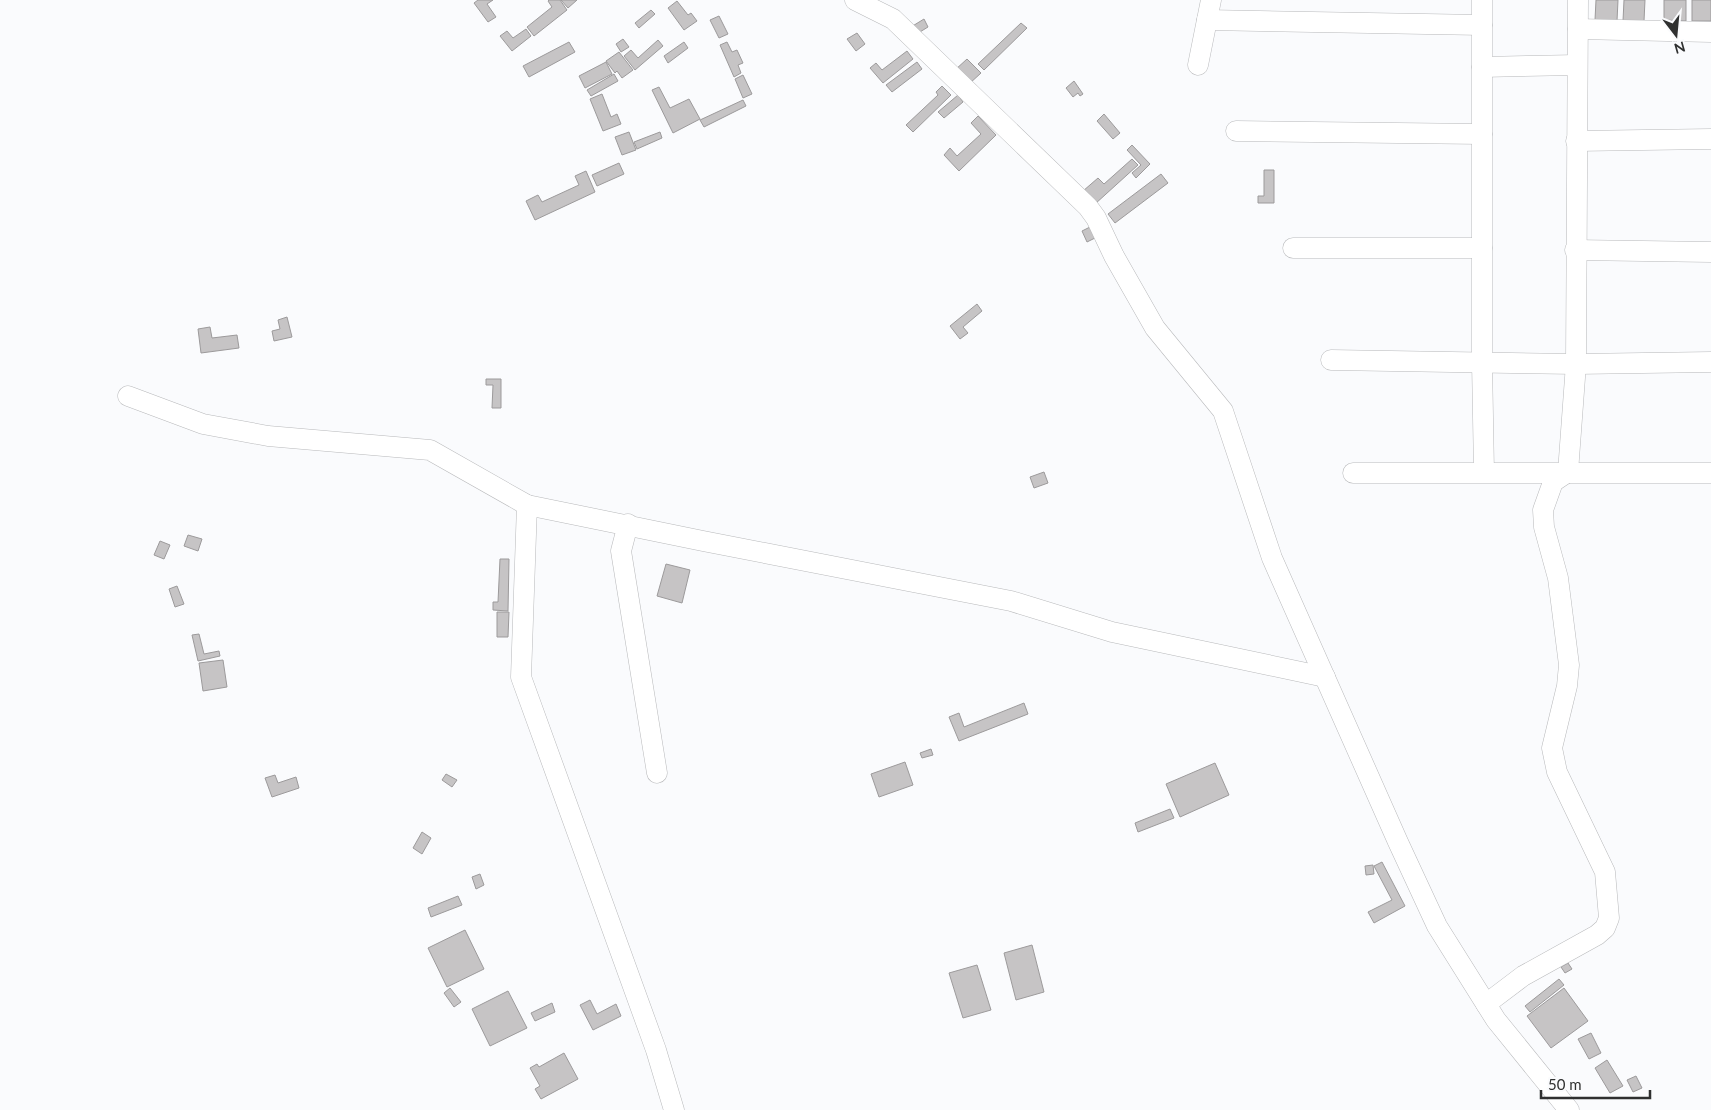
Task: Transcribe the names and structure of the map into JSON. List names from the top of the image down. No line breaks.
{"scale_bar":"50 m","north":"bottom"}
